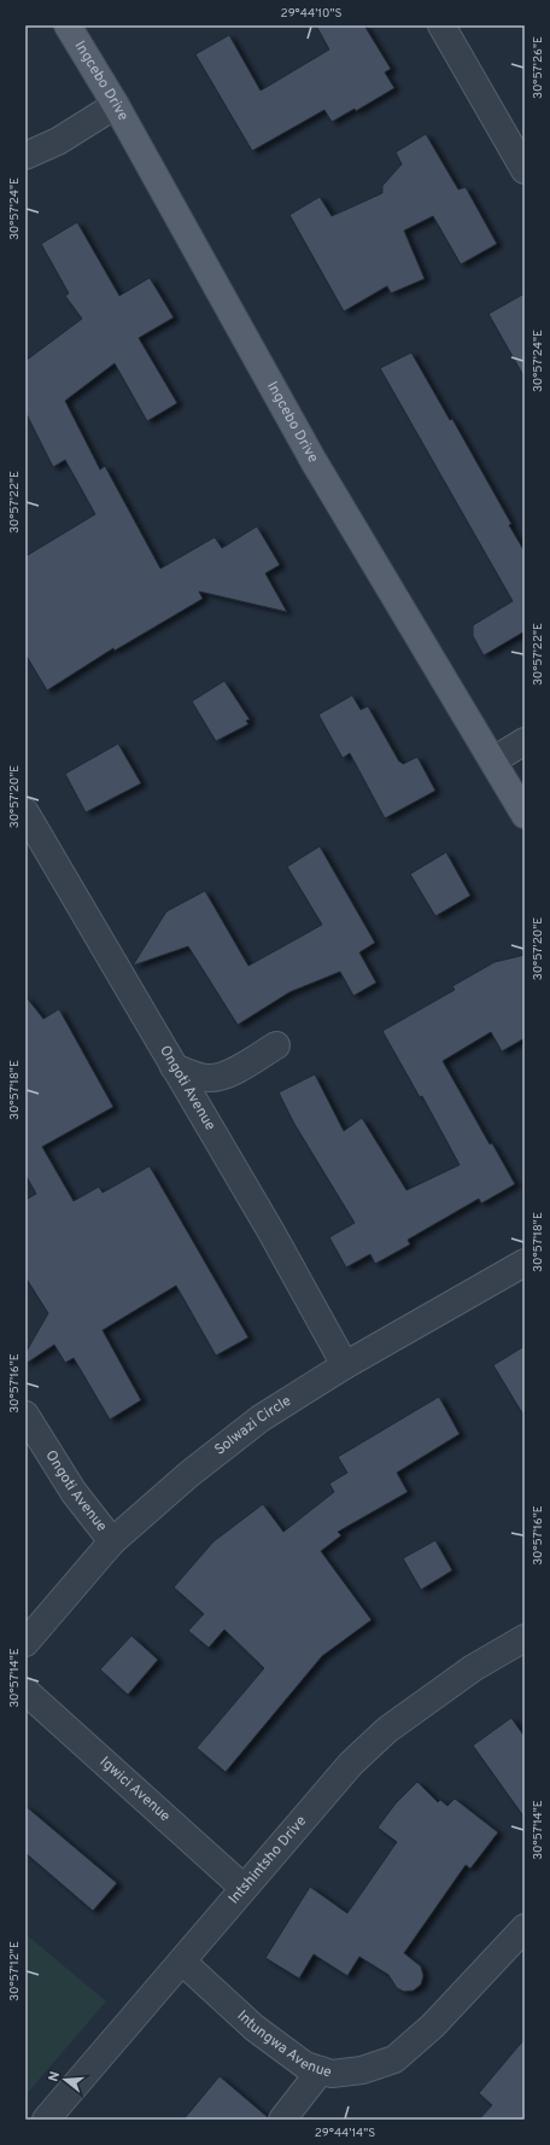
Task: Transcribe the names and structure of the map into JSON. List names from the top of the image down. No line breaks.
{"streets":{"main road":["Ingcebo Drive"],"street":["Ongoti Avenue","Solwazi Circle","Igwici Avenue","Intshintsho Drive","Intungwa Avenue"]},"crossings":[["Ongoti Avenue","Solwazi Circle"],["Igwici Avenue","Intshintsho Drive"],["Intshintsho Drive","Intungwa Avenue"]],"north":"left","coordinates":["29°44'10\"S","30°57'26\"E","30°57'24\"E","30°57'22\"E","30°57'20\"E","30°57'18\"E","30°57'16\"E","30°57'14\"E","30°57'12\"E","29°44'14\"S"]}
